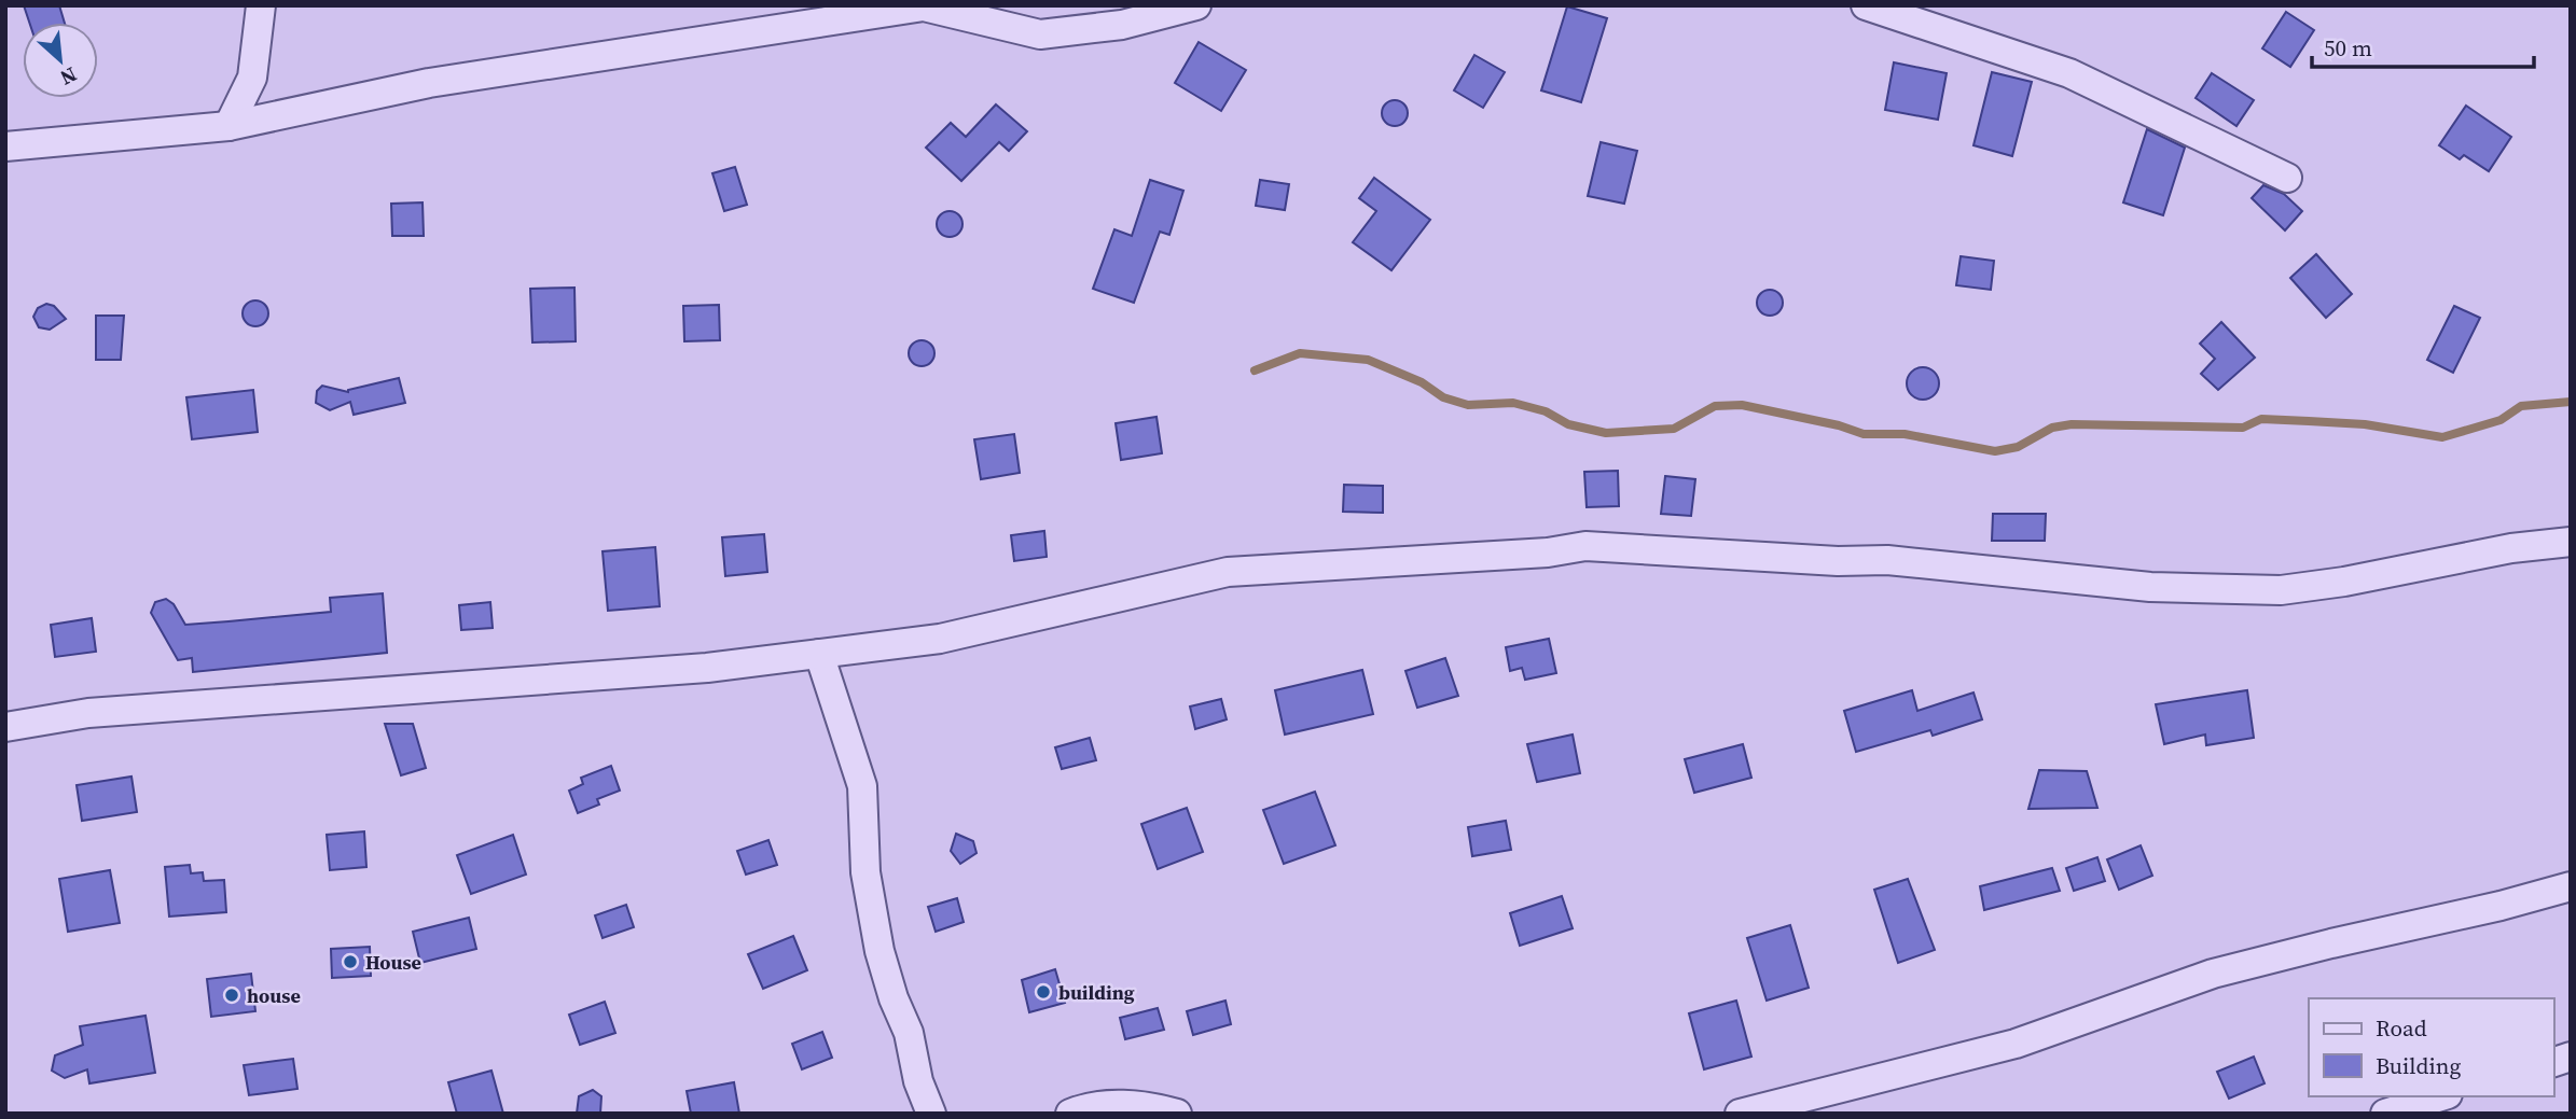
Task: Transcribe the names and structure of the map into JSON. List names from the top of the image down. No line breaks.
{"places":["House","building","house"],"legend":["Road","Building"],"scale_bar":"50 m","north":"bottom right"}
